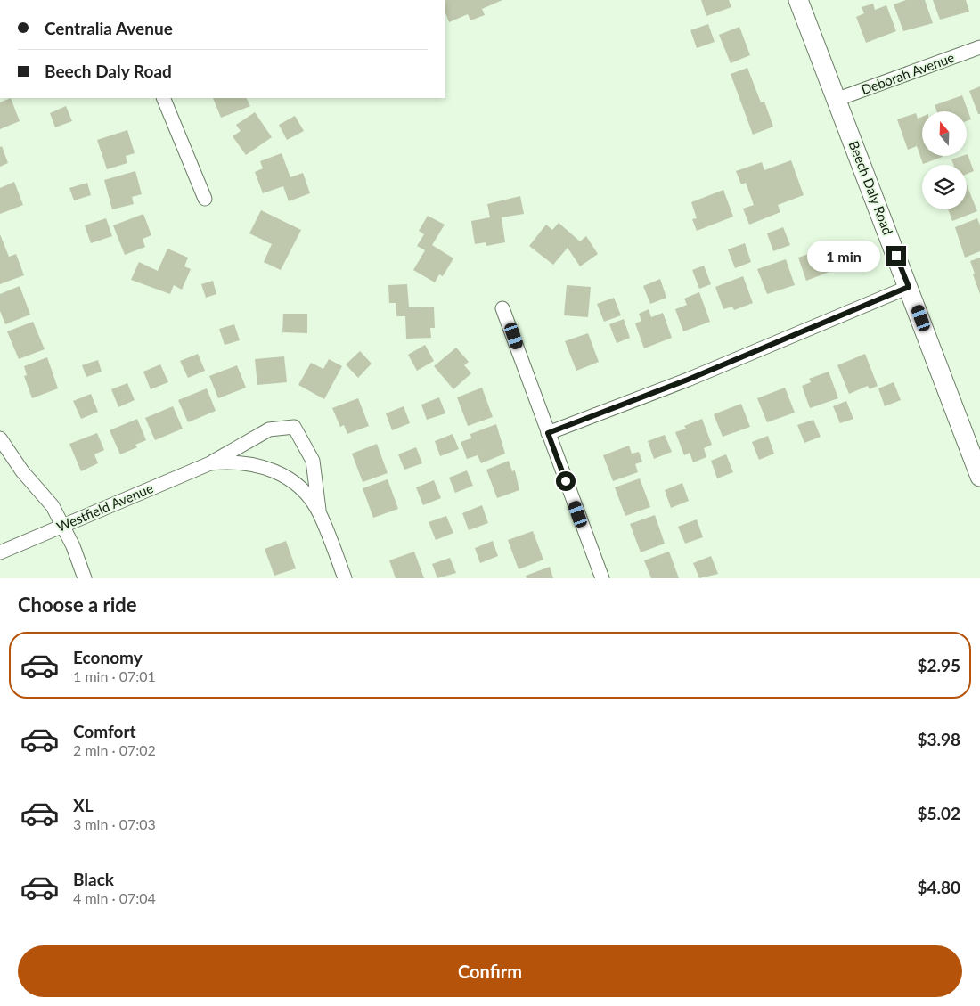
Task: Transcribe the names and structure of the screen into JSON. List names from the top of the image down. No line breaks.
{"streets":{"main road":["Beech Daly Road"],"street":["Deborah Avenue","Westfield Avenue"]},"crossings":[["Deborah Avenue","Beech Daly Road"]],"north":"top","page":{"banner":["Centralia Avenue","Beech Daly Road"],"bubble":"1 min","heading":"Choose a ride","list":[{"name":"Economy","note":"1 min · 07:01","value":"$2.95"},{"name":"Comfort","note":"2 min · 07:02","value":"$3.98"},{"name":"XL","note":"3 min · 07:03","value":"$5.02"},{"name":"Black","note":"4 min · 07:04","value":"$4.80"}],"buttons":"Confirm"}}
